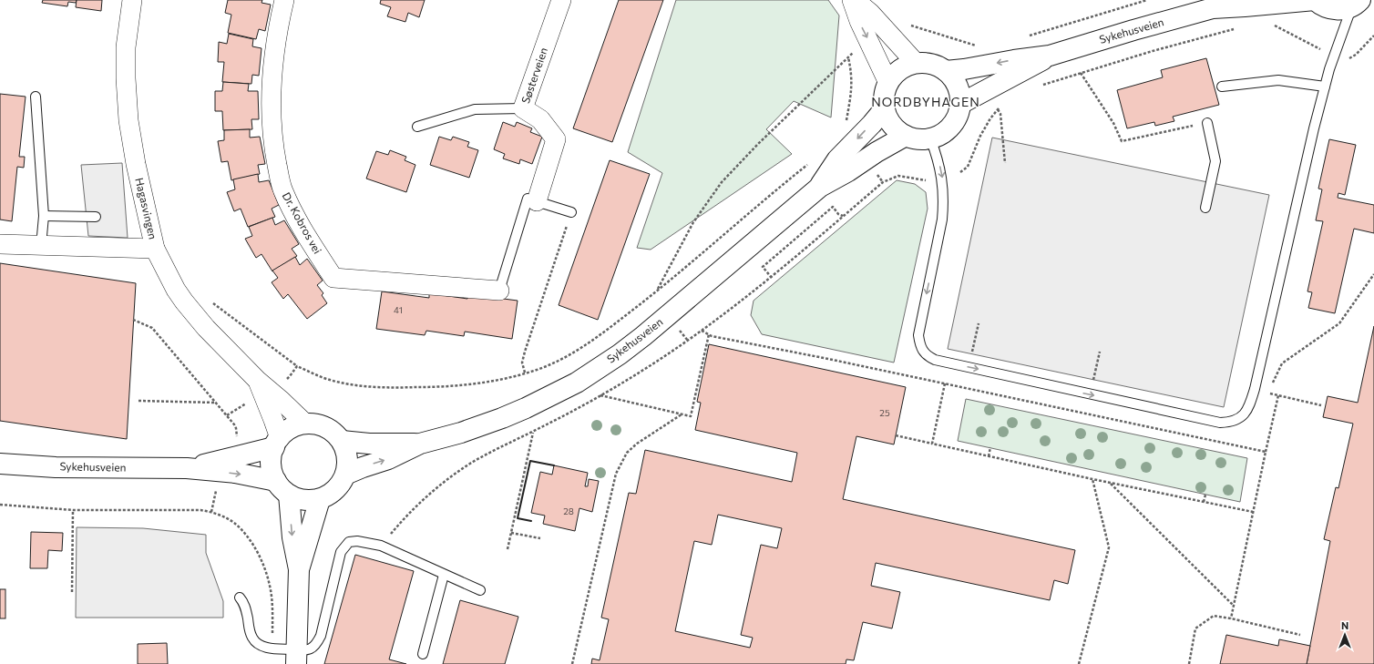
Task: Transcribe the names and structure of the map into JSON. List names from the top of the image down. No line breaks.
{"streets":{"main road":["Sykehusveien"],"street":["Søsterveien","Hagasvingen","Dr. Kobros vei"]},"crossings":[["Sykehusveien","Hagasvingen"]],"districts":["NORDBYHAGEN"],"house_numbers":["41","25","28"],"north":"top"}
